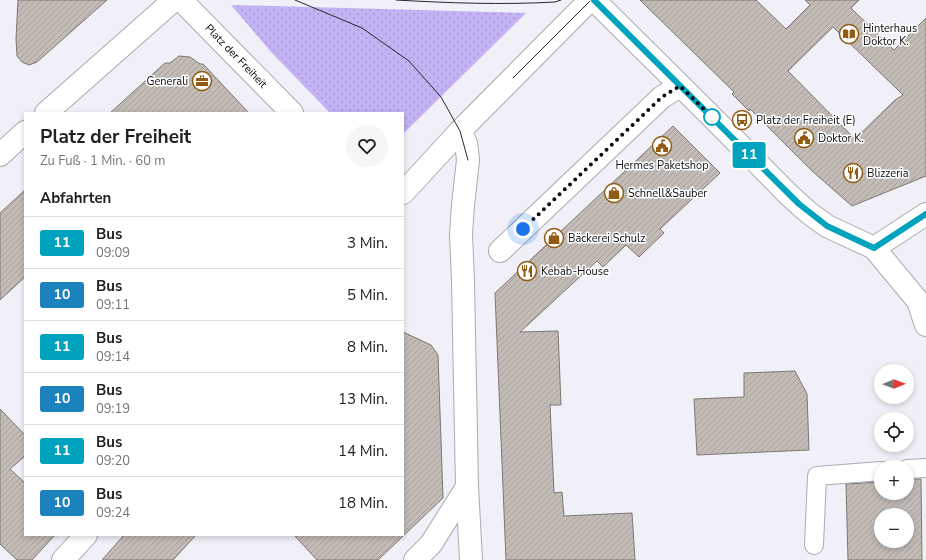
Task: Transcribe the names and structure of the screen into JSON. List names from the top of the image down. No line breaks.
{"streets":{"street":["Platz der Freiheit"]},"places":{"library":["Hinterhaus Doktor K."],"office":["Generali"],"bus stop":["Platz der Freiheit (E)"],"public building":["Doktor K.","Hermes Paketshop"],"restaurant":["Blizzeria","Kebab-House"],"shop":["Schnell&Sauber","Bäckerei Schulz"]},"lines":["bus line 11"],"north":"right","page":{"on_map":"11","heading":[["Platz der Freiheit","Zu Fuß · 1 Min. · 60 m"],"Abfahrten"],"list":[{"mark":"11","name":"Bus","note":"09:09","value":"3 Min."},{"mark":"10","name":"Bus","note":"09:11","value":"5 Min."},{"mark":"11","name":"Bus","note":"09:14","value":"8 Min."},{"mark":"10","name":"Bus","note":"09:19","value":"13 Min."},{"mark":"11","name":"Bus","note":"09:20","value":"14 Min."},{"mark":"10","name":"Bus","note":"09:24","value":"18 Min."}],"map_buttons":["+","−"]}}
